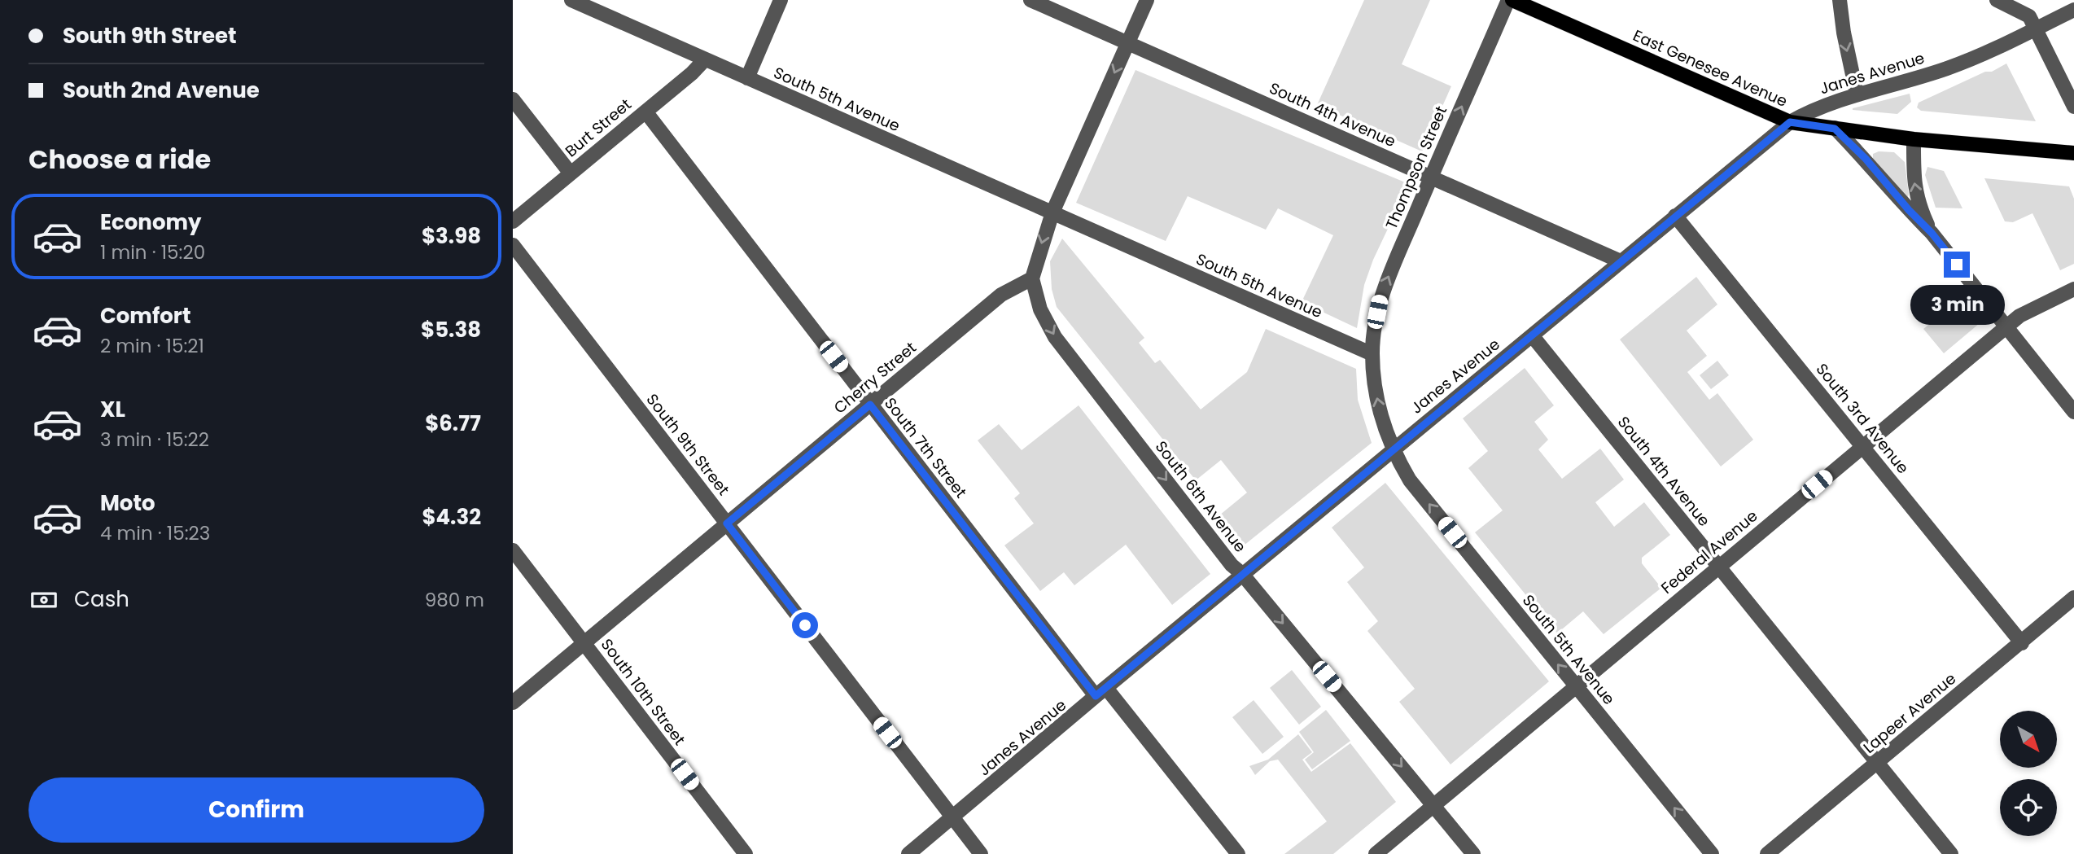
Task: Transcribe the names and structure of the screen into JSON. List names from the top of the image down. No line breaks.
{"streets":{"main road":["East Genesee Avenue"],"street":["Janes Avenue","South 5th Avenue","South 4th Avenue","Burt Street","Thompson Street","Cherry Street","South 3rd Avenue","South 9th Street","South 7th Street","South 6th Avenue","Federal Avenue","South 10th Street","Lapeer Avenue"]},"crossings":[["East Genesee Avenue","Janes Avenue"],["East Genesee Avenue","Thompson Street"],["Janes Avenue","South 5th Avenue"],["Janes Avenue","South 4th Avenue"],["Janes Avenue","South 3rd Avenue"],["Janes Avenue","South 9th Street"],["Janes Avenue","South 7th Street"],["Janes Avenue","South 6th Avenue"],["South 5th Avenue","Burt Street"],["South 5th Avenue","Thompson Street"],["South 5th Avenue","Federal Avenue"],["South 4th Avenue","Thompson Street"],["South 4th Avenue","Federal Avenue"],["South 4th Avenue","Lapeer Avenue"],["Burt Street","South 7th Street"],["Cherry Street","South 9th Street"],["Cherry Street","South 7th Street"],["Cherry Street","South 6th Avenue"],["Cherry Street","South 10th Street"],["South 3rd Avenue","Federal Avenue"],["South 3rd Avenue","Lapeer Avenue"],["South 6th Avenue","Federal Avenue"]],"one_way":["South 5th Avenue","Thompson Street","South 6th Avenue"],"north":"bottom right","page":{"banner":["South 9th Street","South 2nd Avenue"],"heading":"Choose a ride","list":[{"name":"Economy","note":"1 min · 15:20","value":"$3.98"},{"name":"Comfort","note":"2 min · 15:21","value":"$5.38"},{"name":"XL","note":"3 min · 15:22","value":"$6.77"},{"name":"Moto","note":"4 min · 15:23","value":"$4.32"}],"bubble":"3 min","pay":["Cash","980 m"],"buttons":"Confirm"}}
